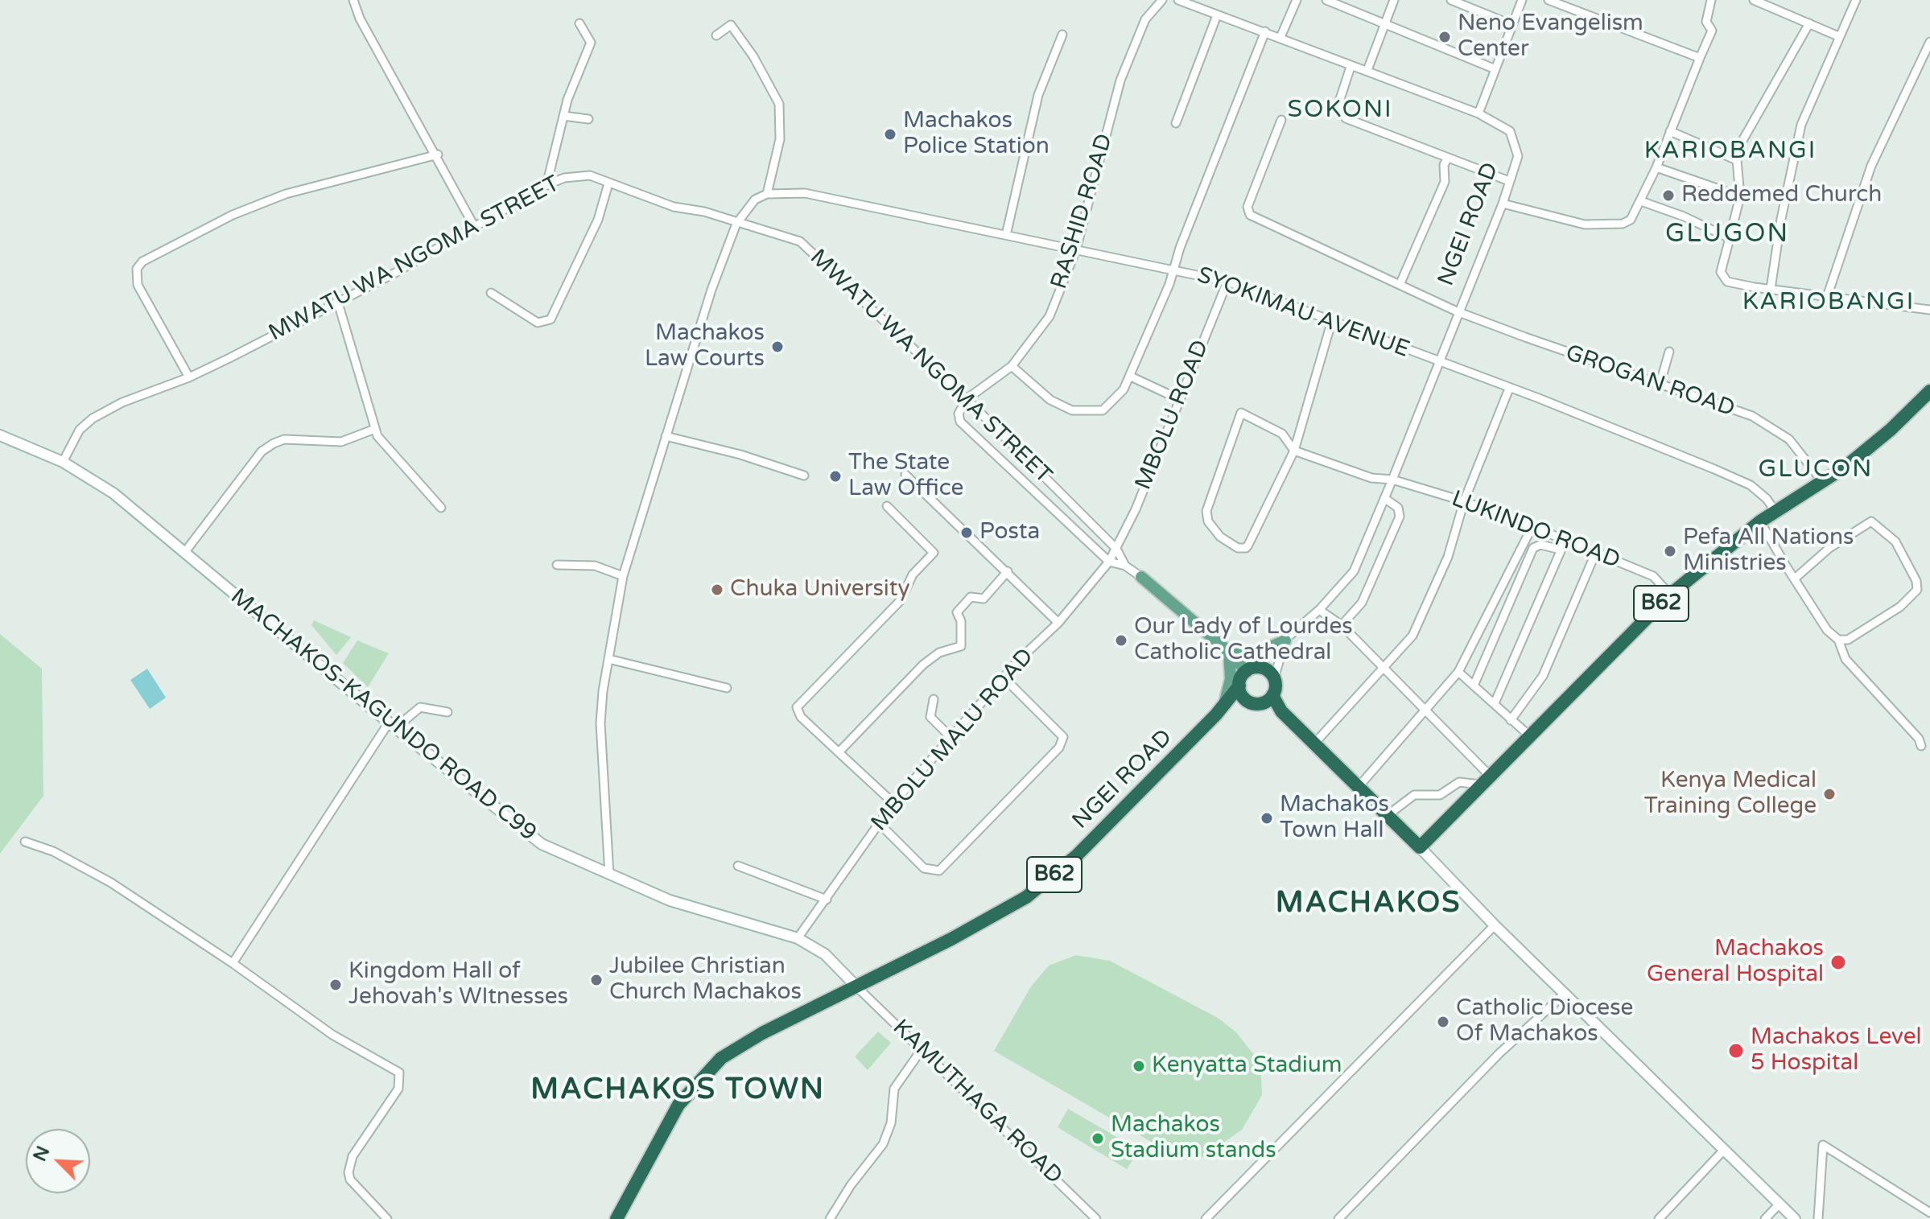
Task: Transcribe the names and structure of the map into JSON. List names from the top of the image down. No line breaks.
{"streets":{"highway":["NGEI ROAD","B62"],"main road":["MACHAKOS-KAGUNDO ROAD C99"],"street":["RASHID ROAD","MWATU WA NGOMA STREET","SYOKIMAU AVENUE","GROGAN ROAD","MBOLU ROAD","LUKINDO ROAD","MBOLU MALU ROAD","KAMUTHAGA ROAD"]},"crossings":[["RASHID ROAD","MWATU WA NGOMA STREET"],["RASHID ROAD","SYOKIMAU AVENUE"],["NGEI ROAD","SYOKIMAU AVENUE"],["NGEI ROAD","GROGAN ROAD"],["NGEI ROAD","LUKINDO ROAD"],["NGEI ROAD","B62"],["NGEI ROAD","MACHAKOS-KAGUNDO ROAD C99"],["NGEI ROAD","KAMUTHAGA ROAD"],["MWATU WA NGOMA STREET","MBOLU ROAD"],["MWATU WA NGOMA STREET","MACHAKOS-KAGUNDO ROAD C99"],["MWATU WA NGOMA STREET","MBOLU MALU ROAD"],["SYOKIMAU AVENUE","MBOLU ROAD"],["SYOKIMAU AVENUE","B62"],["GROGAN ROAD","B62"],["MBOLU ROAD","MBOLU MALU ROAD"],["LUKINDO ROAD","B62"],["B62","MACHAKOS-KAGUNDO ROAD C99"],["B62","KAMUTHAGA ROAD"],["MACHAKOS-KAGUNDO ROAD C99","MBOLU MALU ROAD"],["MACHAKOS-KAGUNDO ROAD C99","KAMUTHAGA ROAD"]],"districts":["SOKONI","KARIOBANGI","GLUGON","KARIOBANGI","GLUCON","MACHAKOS","MACHAKOS TOWN"],"places":["Neno Evangelism Center","Machakos Police Station","Reddemed Church","Machakos Law Courts","The State Law Office","Posta","Pefa All Nations Ministries","Chuka University","Our Lady of Lourdes Catholic Cathedral","Kenya Medical Training College","Machakos Town Hall","Machakos General Hospital","Jubilee Christian Church Machakos","Kingdom Hall of Jehovah's WItnesses","Catholic Diocese Of Machakos","Machakos Level 5 Hospital","Kenyatta Stadium","Machakos Stadium stands"],"north":"top left"}
